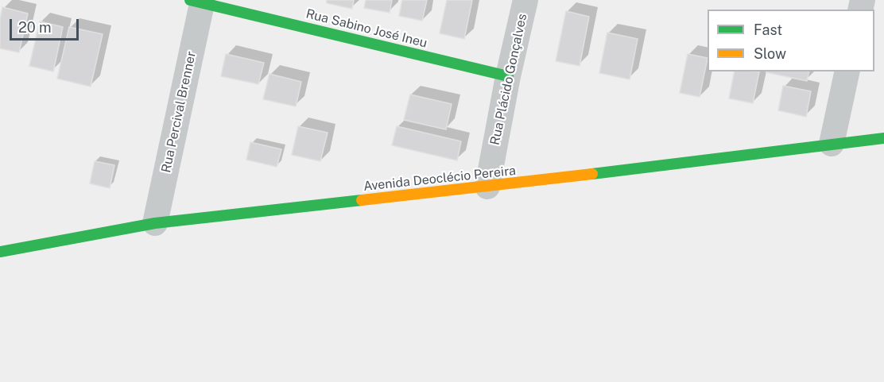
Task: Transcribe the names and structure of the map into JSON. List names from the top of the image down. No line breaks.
{"streets":{"street":["Rua Sabino José Ineu","Rua Plácido Gonçalves","Rua Percival Brenner","Avenida Deoclécio Pereira"]},"crossings":[["Rua Sabino José Ineu","Rua Plácido Gonçalves"],["Rua Sabino José Ineu","Rua Percival Brenner"],["Rua Plácido Gonçalves","Avenida Deoclécio Pereira"],["Rua Percival Brenner","Avenida Deoclécio Pereira"]],"legend":["Fast","Slow"],"scale_bar":"20 m"}
